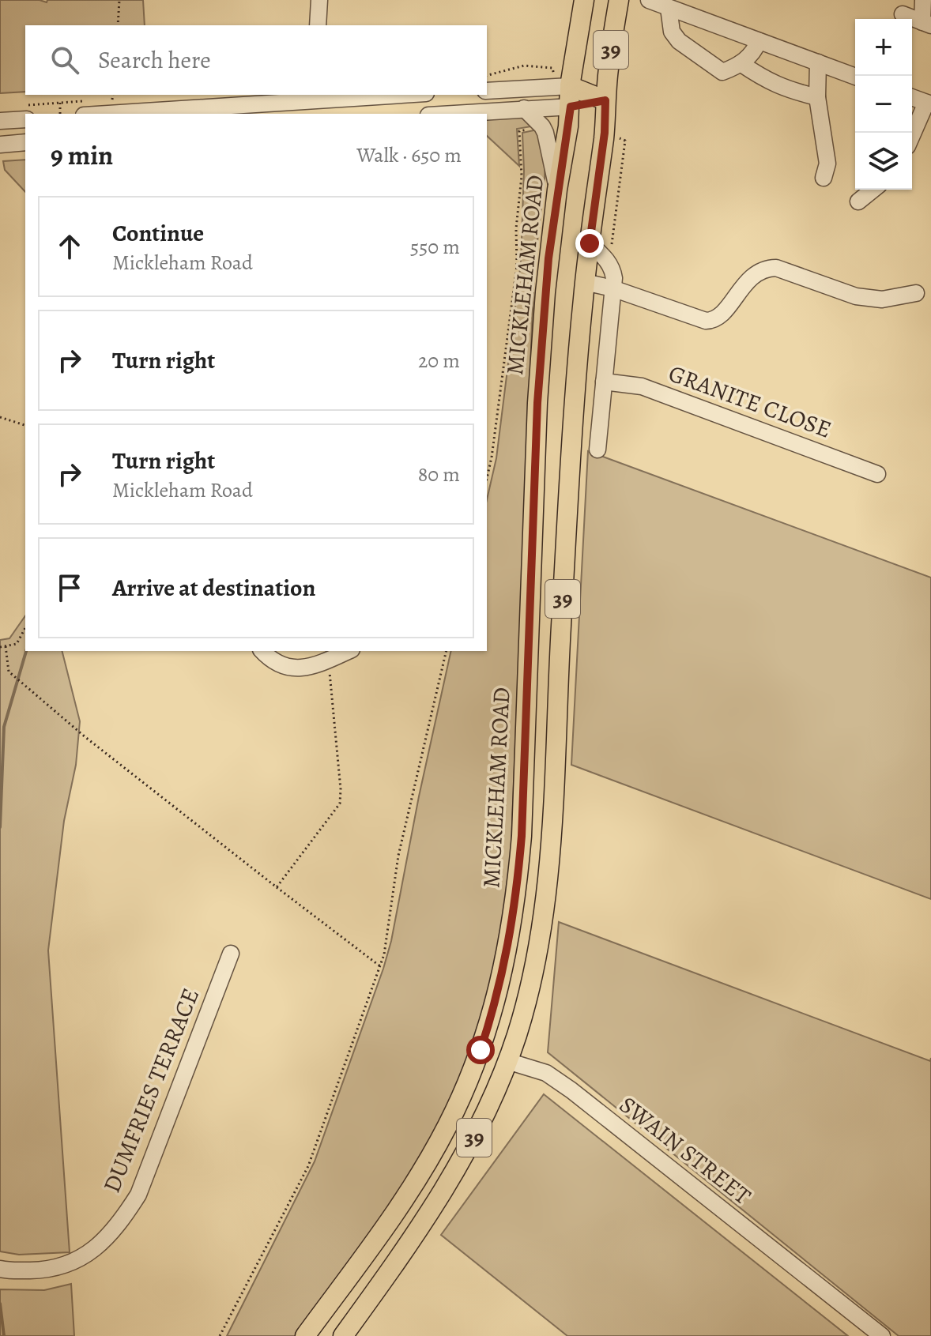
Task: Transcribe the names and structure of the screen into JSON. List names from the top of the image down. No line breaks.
{"streets":{"main road":["39","MICKLEHAM ROAD"],"street":["GRANITE CLOSE","DUMFRIES TERRACE","SWAIN STREET"]},"crossings":[["39","SWAIN STREET"]],"page":{"map_buttons":["+","−"],"search":"Search here","heading":["9 min","Walk · 650 m"],"list":[["Continue","Mickleham Road","550 m"],["Turn right","20 m"],["Turn right","Mickleham Road","80 m"],"Arrive at destination"]}}
